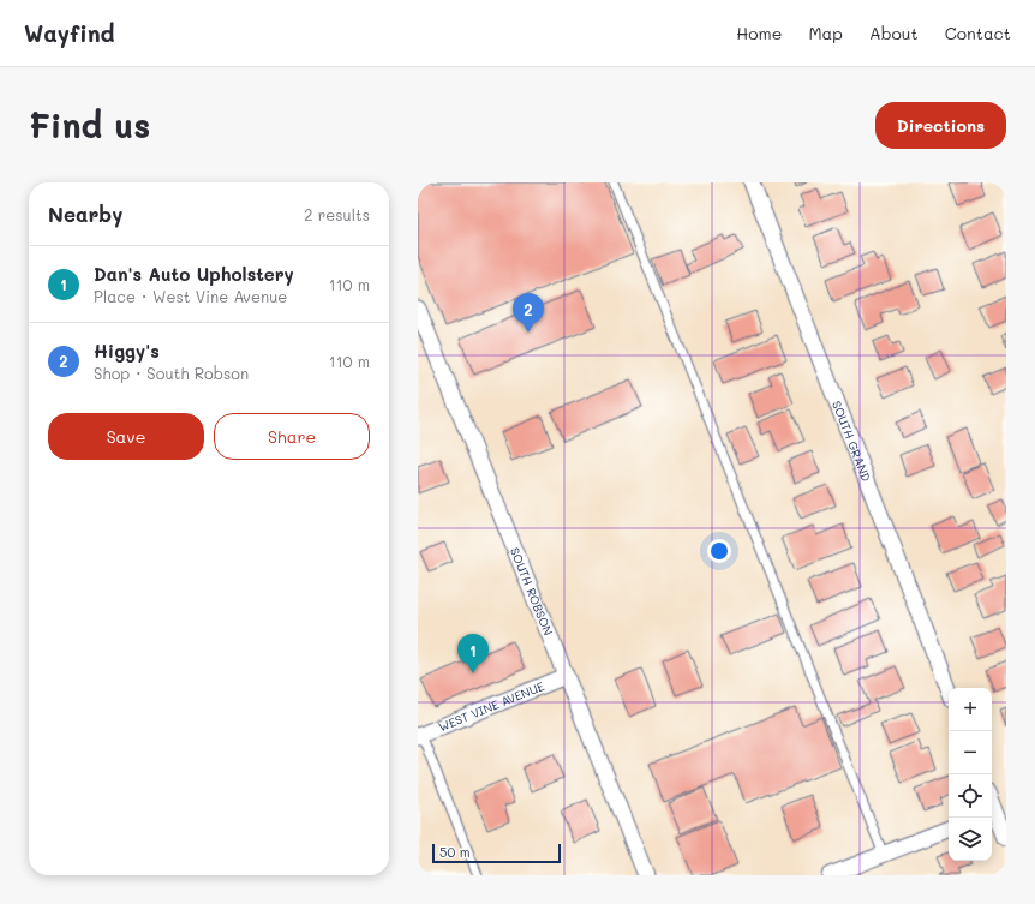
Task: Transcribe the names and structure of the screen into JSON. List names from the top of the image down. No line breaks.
{"streets":{"street":["SOUTH GRAND","SOUTH ROBSON","WEST VINE AVENUE"]},"crossings":[["SOUTH ROBSON","WEST VINE AVENUE"]],"scale_bar":"50 m","page":{"header":"Wayfind","nav":["Home","Map","About","Contact"],"buttons":["Directions",["Save","Share"]],"title":"Find us","heading":["Nearby","2 results"],"list":[{"mark":"1","name":"Dan's Auto Upholstery","note":"Place · West Vine Avenue","value":"110 m"},{"mark":"2","name":"Higgy's","note":"Shop · South Robson","value":"110 m"}],"pins":["2","1"],"map_buttons":["+","−"],"scale":"50 m"}}
